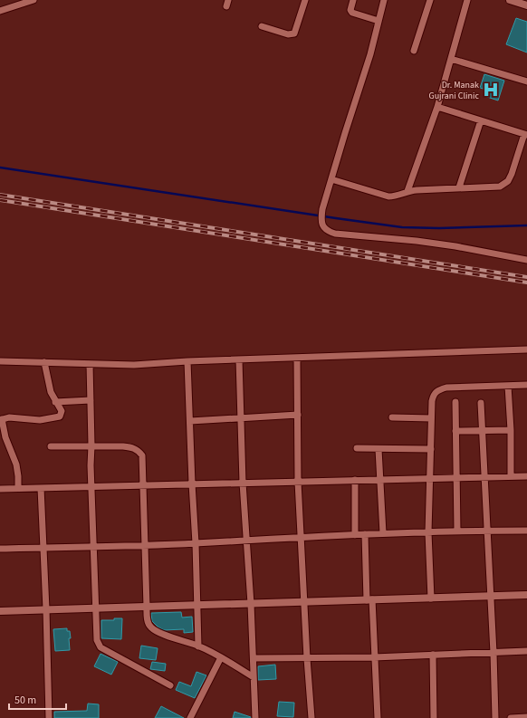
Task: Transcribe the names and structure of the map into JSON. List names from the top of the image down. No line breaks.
{"places":{"hospital":["Dr. Manak Gujrani Clinic"]},"scale_bar":"50 m"}
